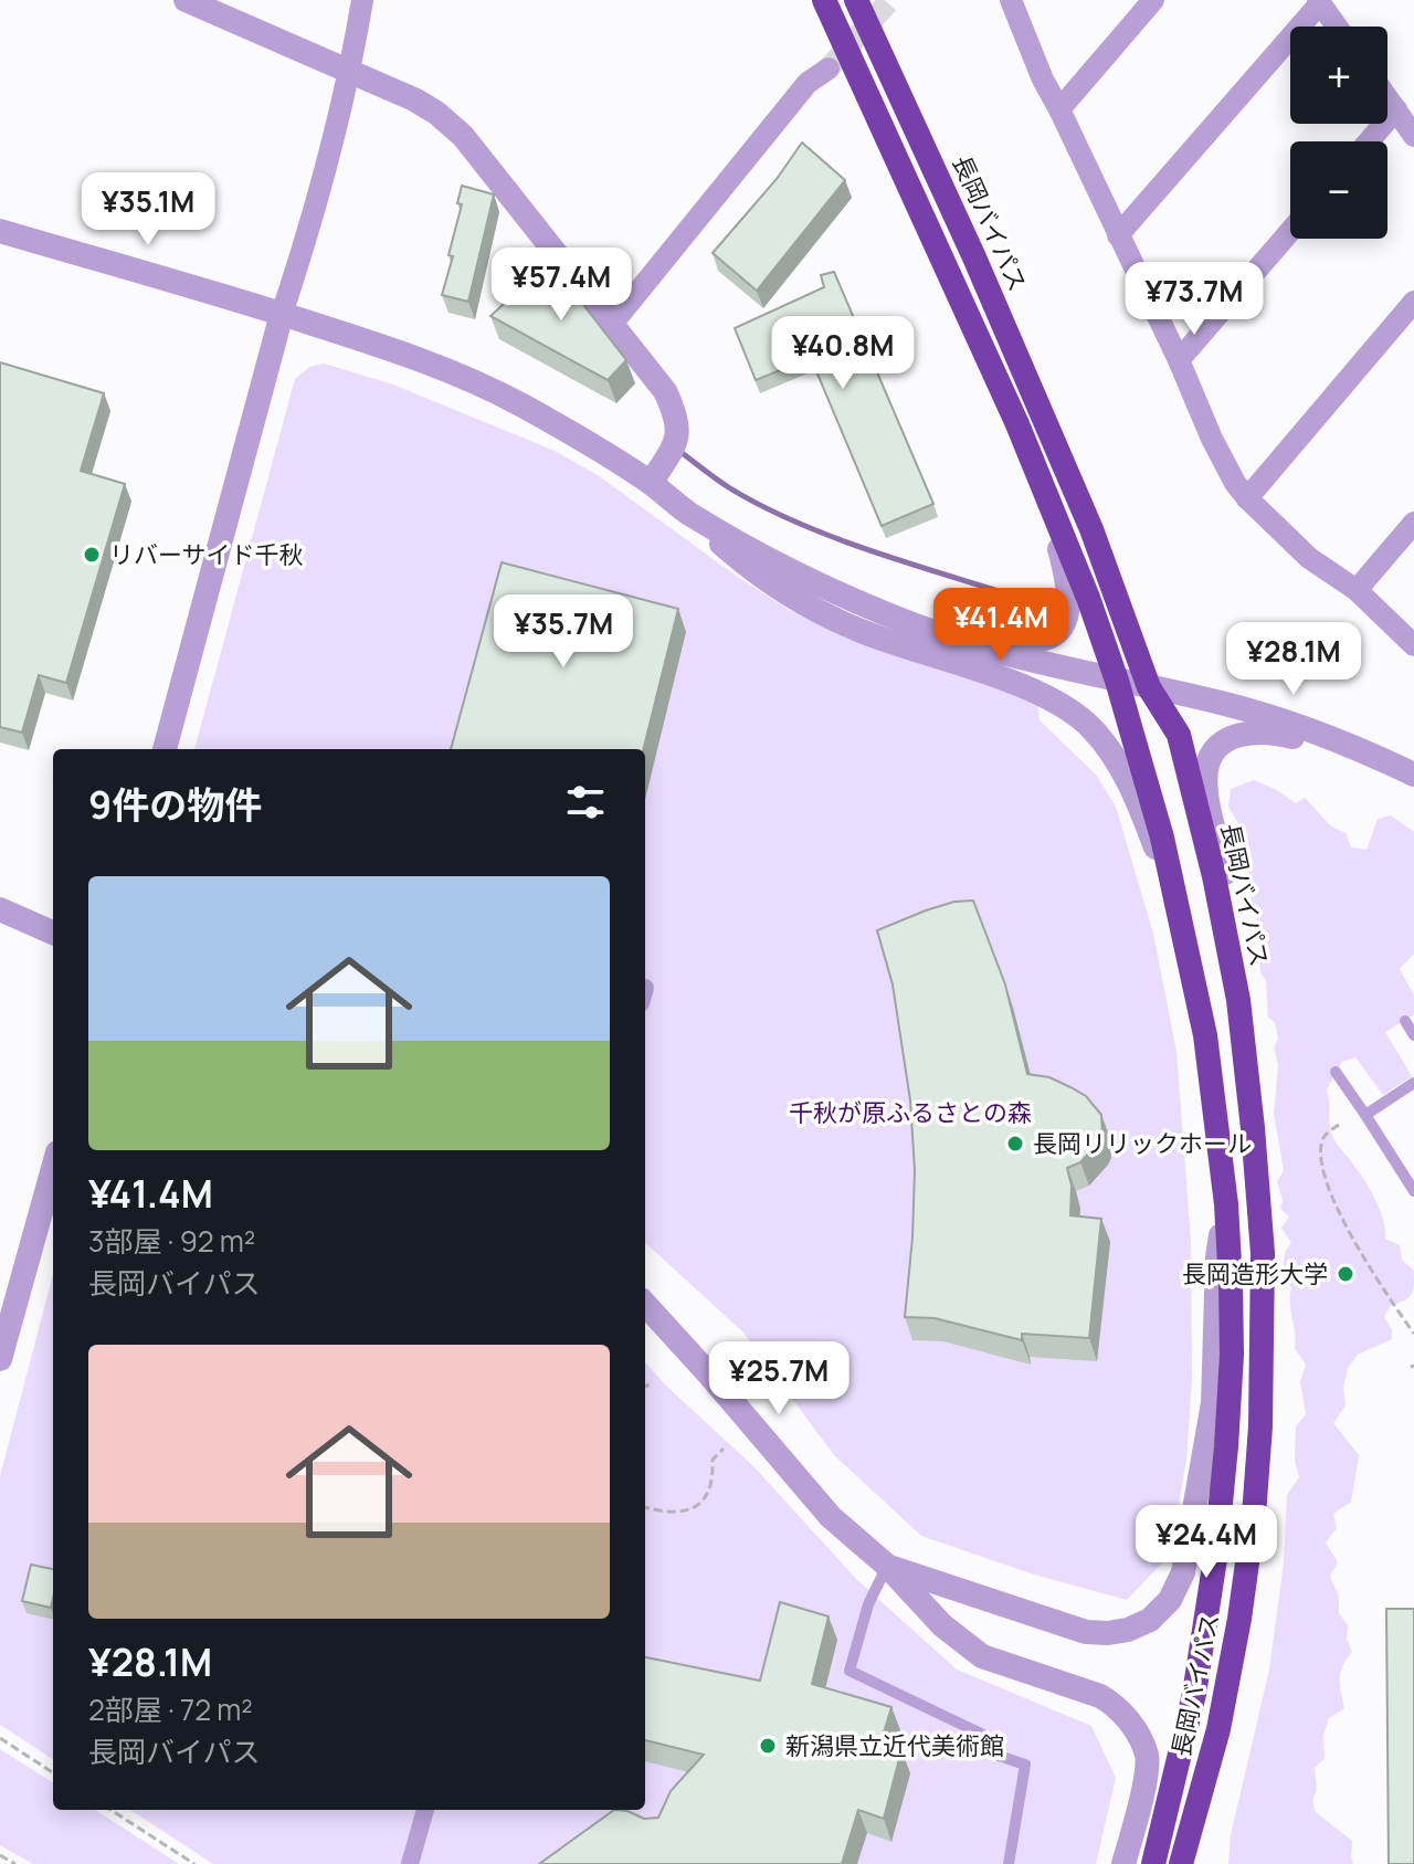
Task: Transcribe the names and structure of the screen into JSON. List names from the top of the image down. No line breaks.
{"streets":{"highway":["長岡バイパス"]},"parks":["千秋が原ふるさとの森"],"places":["リバーサイド千秋","長岡リリックホール","長岡造形大学","新潟県立近代美術館"],"page":{"map_buttons":["+","−"],"price":["¥35.1M","¥57.4M","¥73.7M","¥40.8M","¥41.4M","¥35.7M","¥28.1M","¥25.7M","¥24.4M"],"heading":"9件の物件","list":[{"name":"¥41.4M","note":"3部屋 · 92 m² · 長岡バイパス"},{"name":"¥28.1M","note":"2部屋 · 72 m² · 長岡バイパス"}]}}
